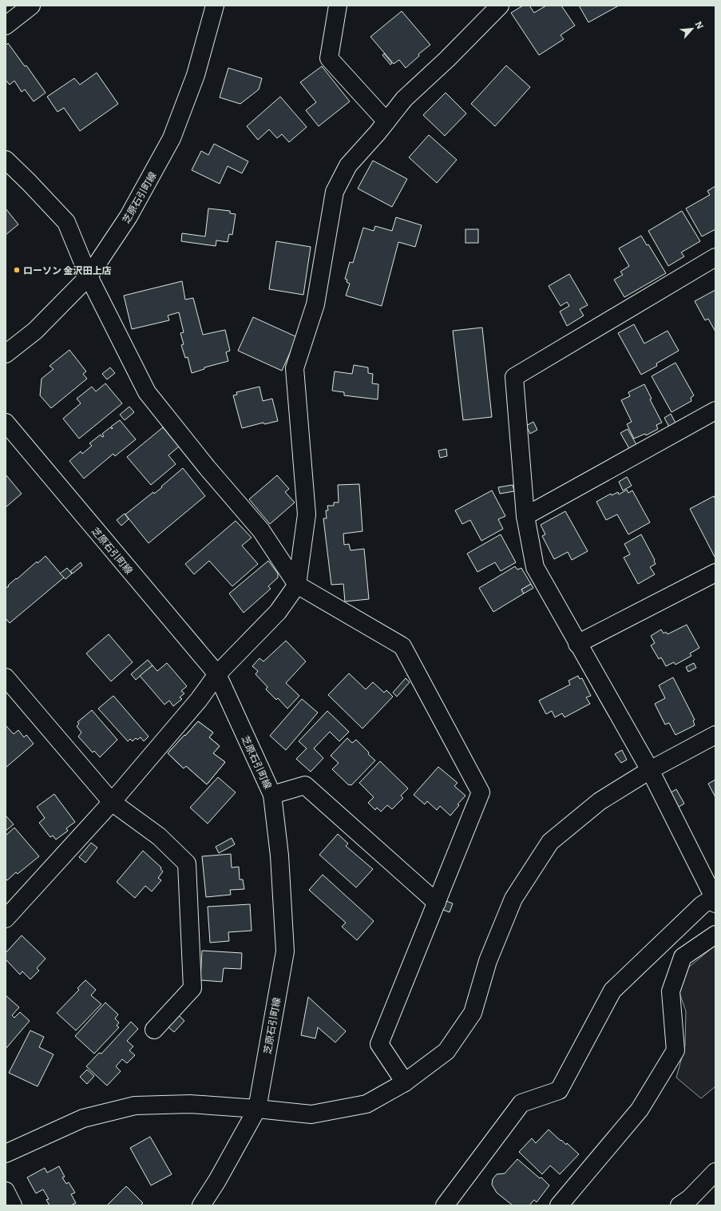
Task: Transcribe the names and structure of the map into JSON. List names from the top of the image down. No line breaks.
{"streets":{"street":["芝原石引町線"]},"places":["ローソン 金沢田上店"],"north":"top right"}
